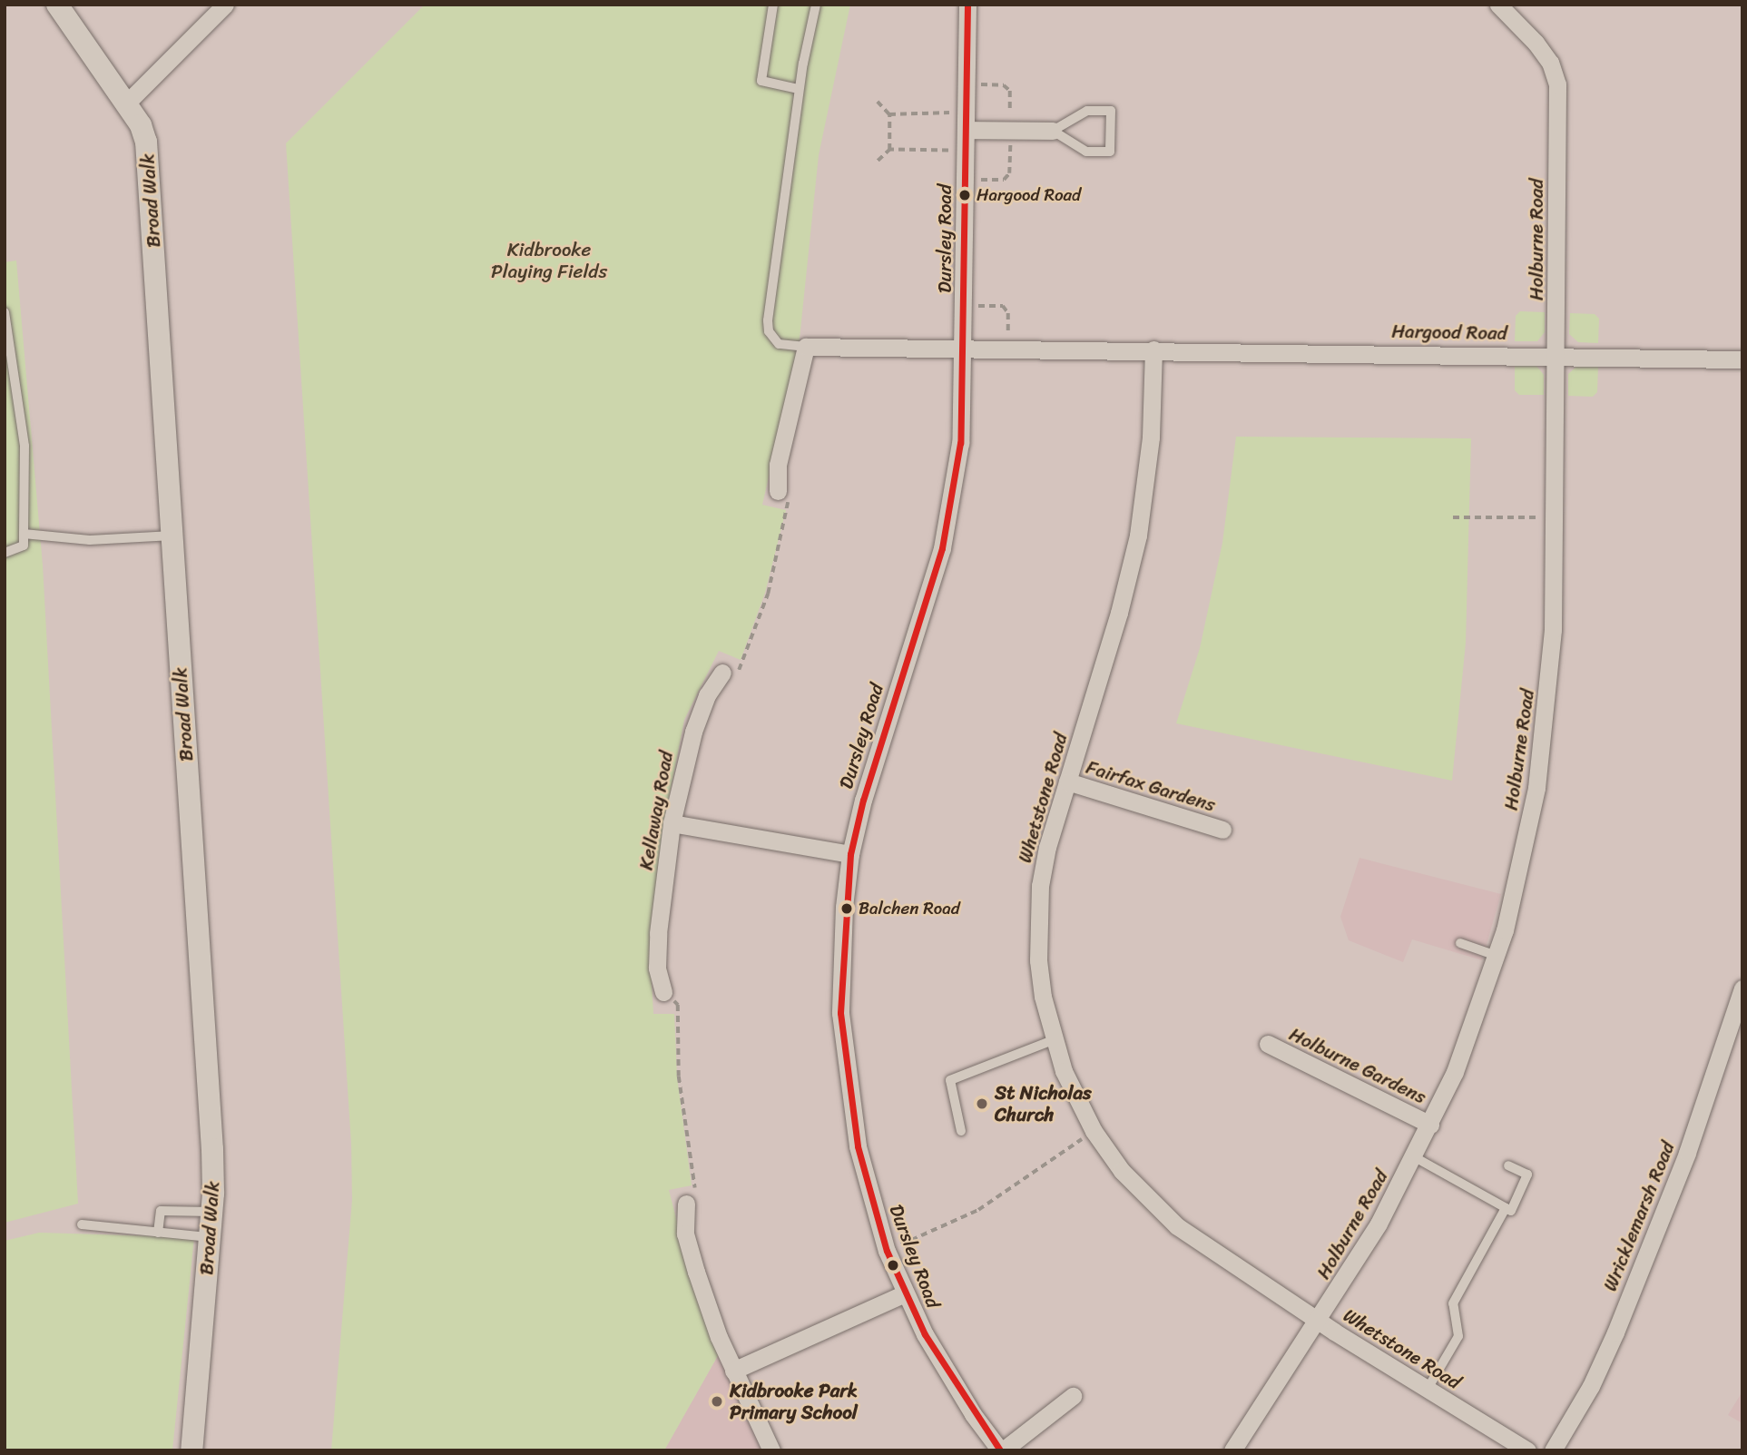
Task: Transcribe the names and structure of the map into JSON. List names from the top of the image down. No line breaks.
{"streets":{"street":["Broad Walk","Dursley Road","Holburne Road","Hargood Road","Fairfax Gardens","Whetstone Road","Kellaway Road","Holburne Gardens","Wricklemarsh Road"]},"crossings":[["Dursley Road","Hargood Road"],["Holburne Road","Hargood Road"],["Holburne Road","Whetstone Road"],["Holburne Road","Holburne Gardens"],["Hargood Road","Whetstone Road"],["Fairfax Gardens","Whetstone Road"]],"parks":["Kidbrooke Playing Fields"],"places":["Hargood Road","Balchen Road","St Nicholas Church","Kidbrooke Park Primary School"]}
